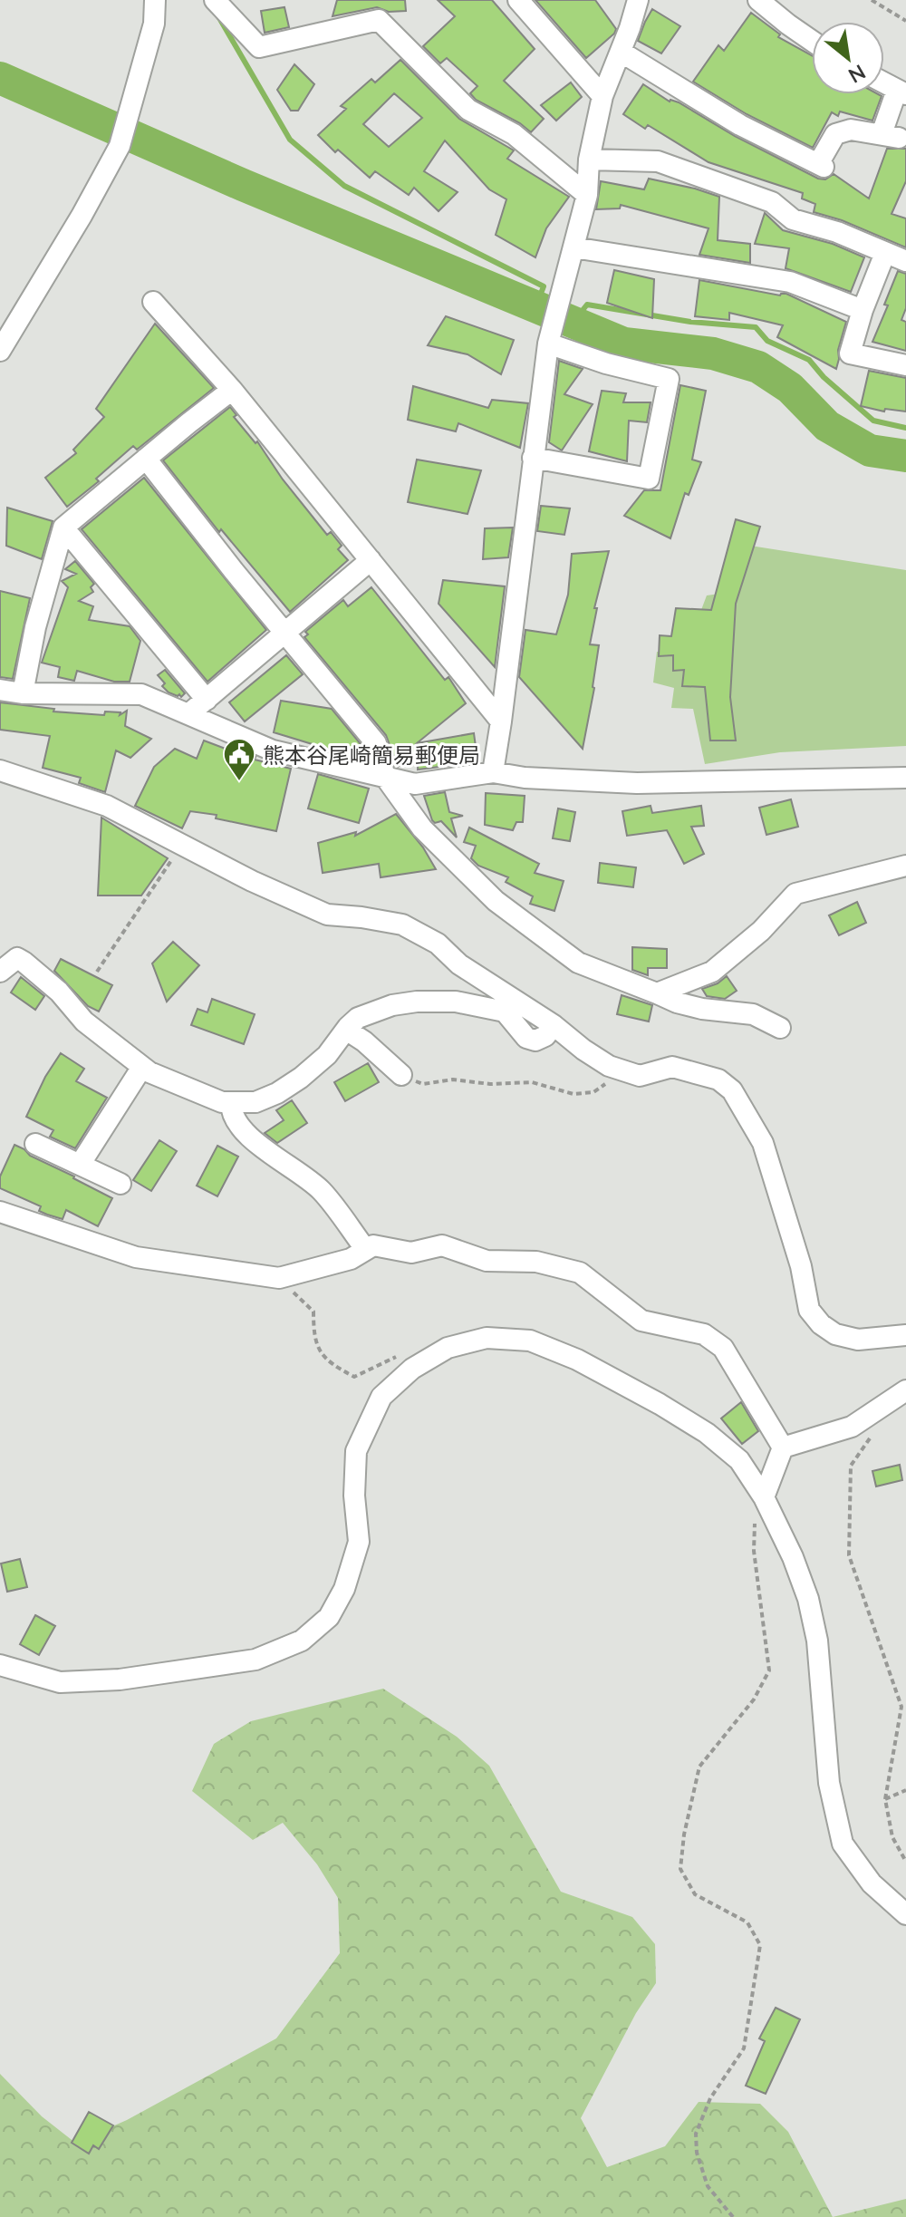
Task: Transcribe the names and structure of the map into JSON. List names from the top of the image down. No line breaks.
{"places":{"public building":["熊本谷尾崎簡易郵便局"]},"north":"bottom right"}
